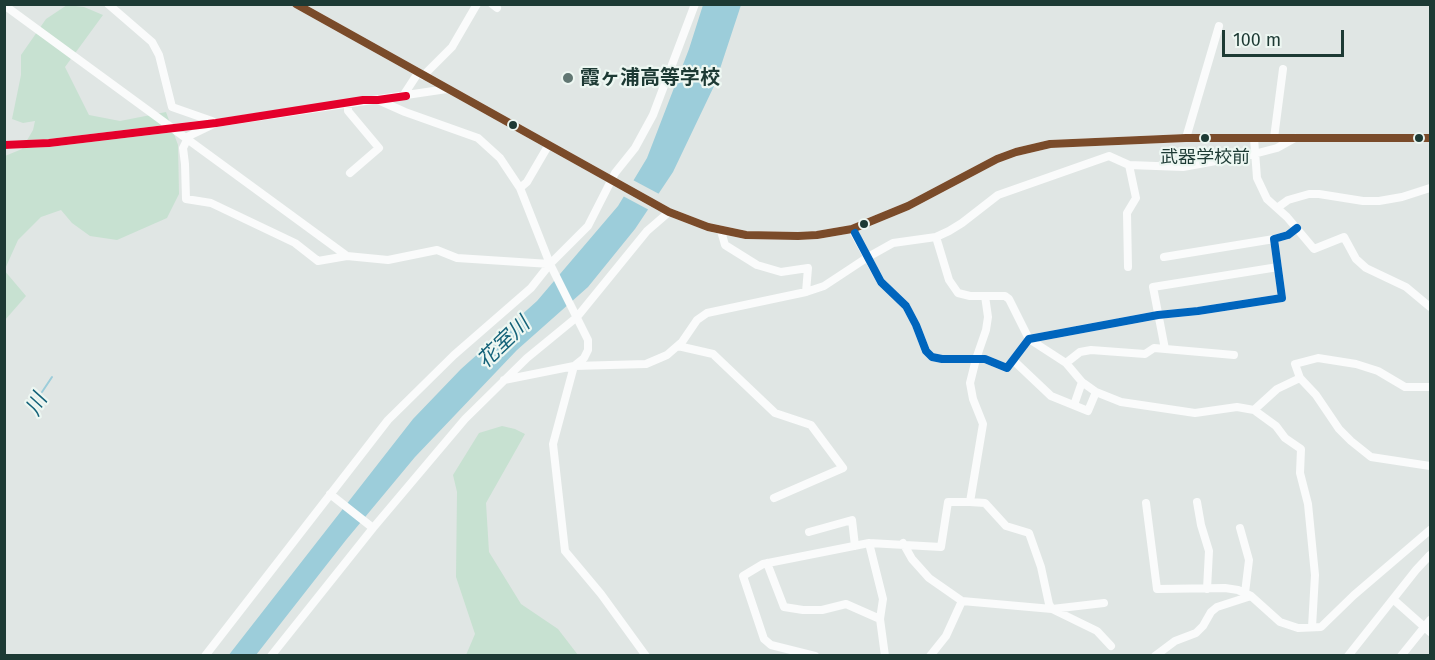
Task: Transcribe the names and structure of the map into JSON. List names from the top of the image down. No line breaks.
{"water":["花室川","川"],"places":["霞ヶ浦高等学校","武器学校前"],"scale_bar":"100 m"}
